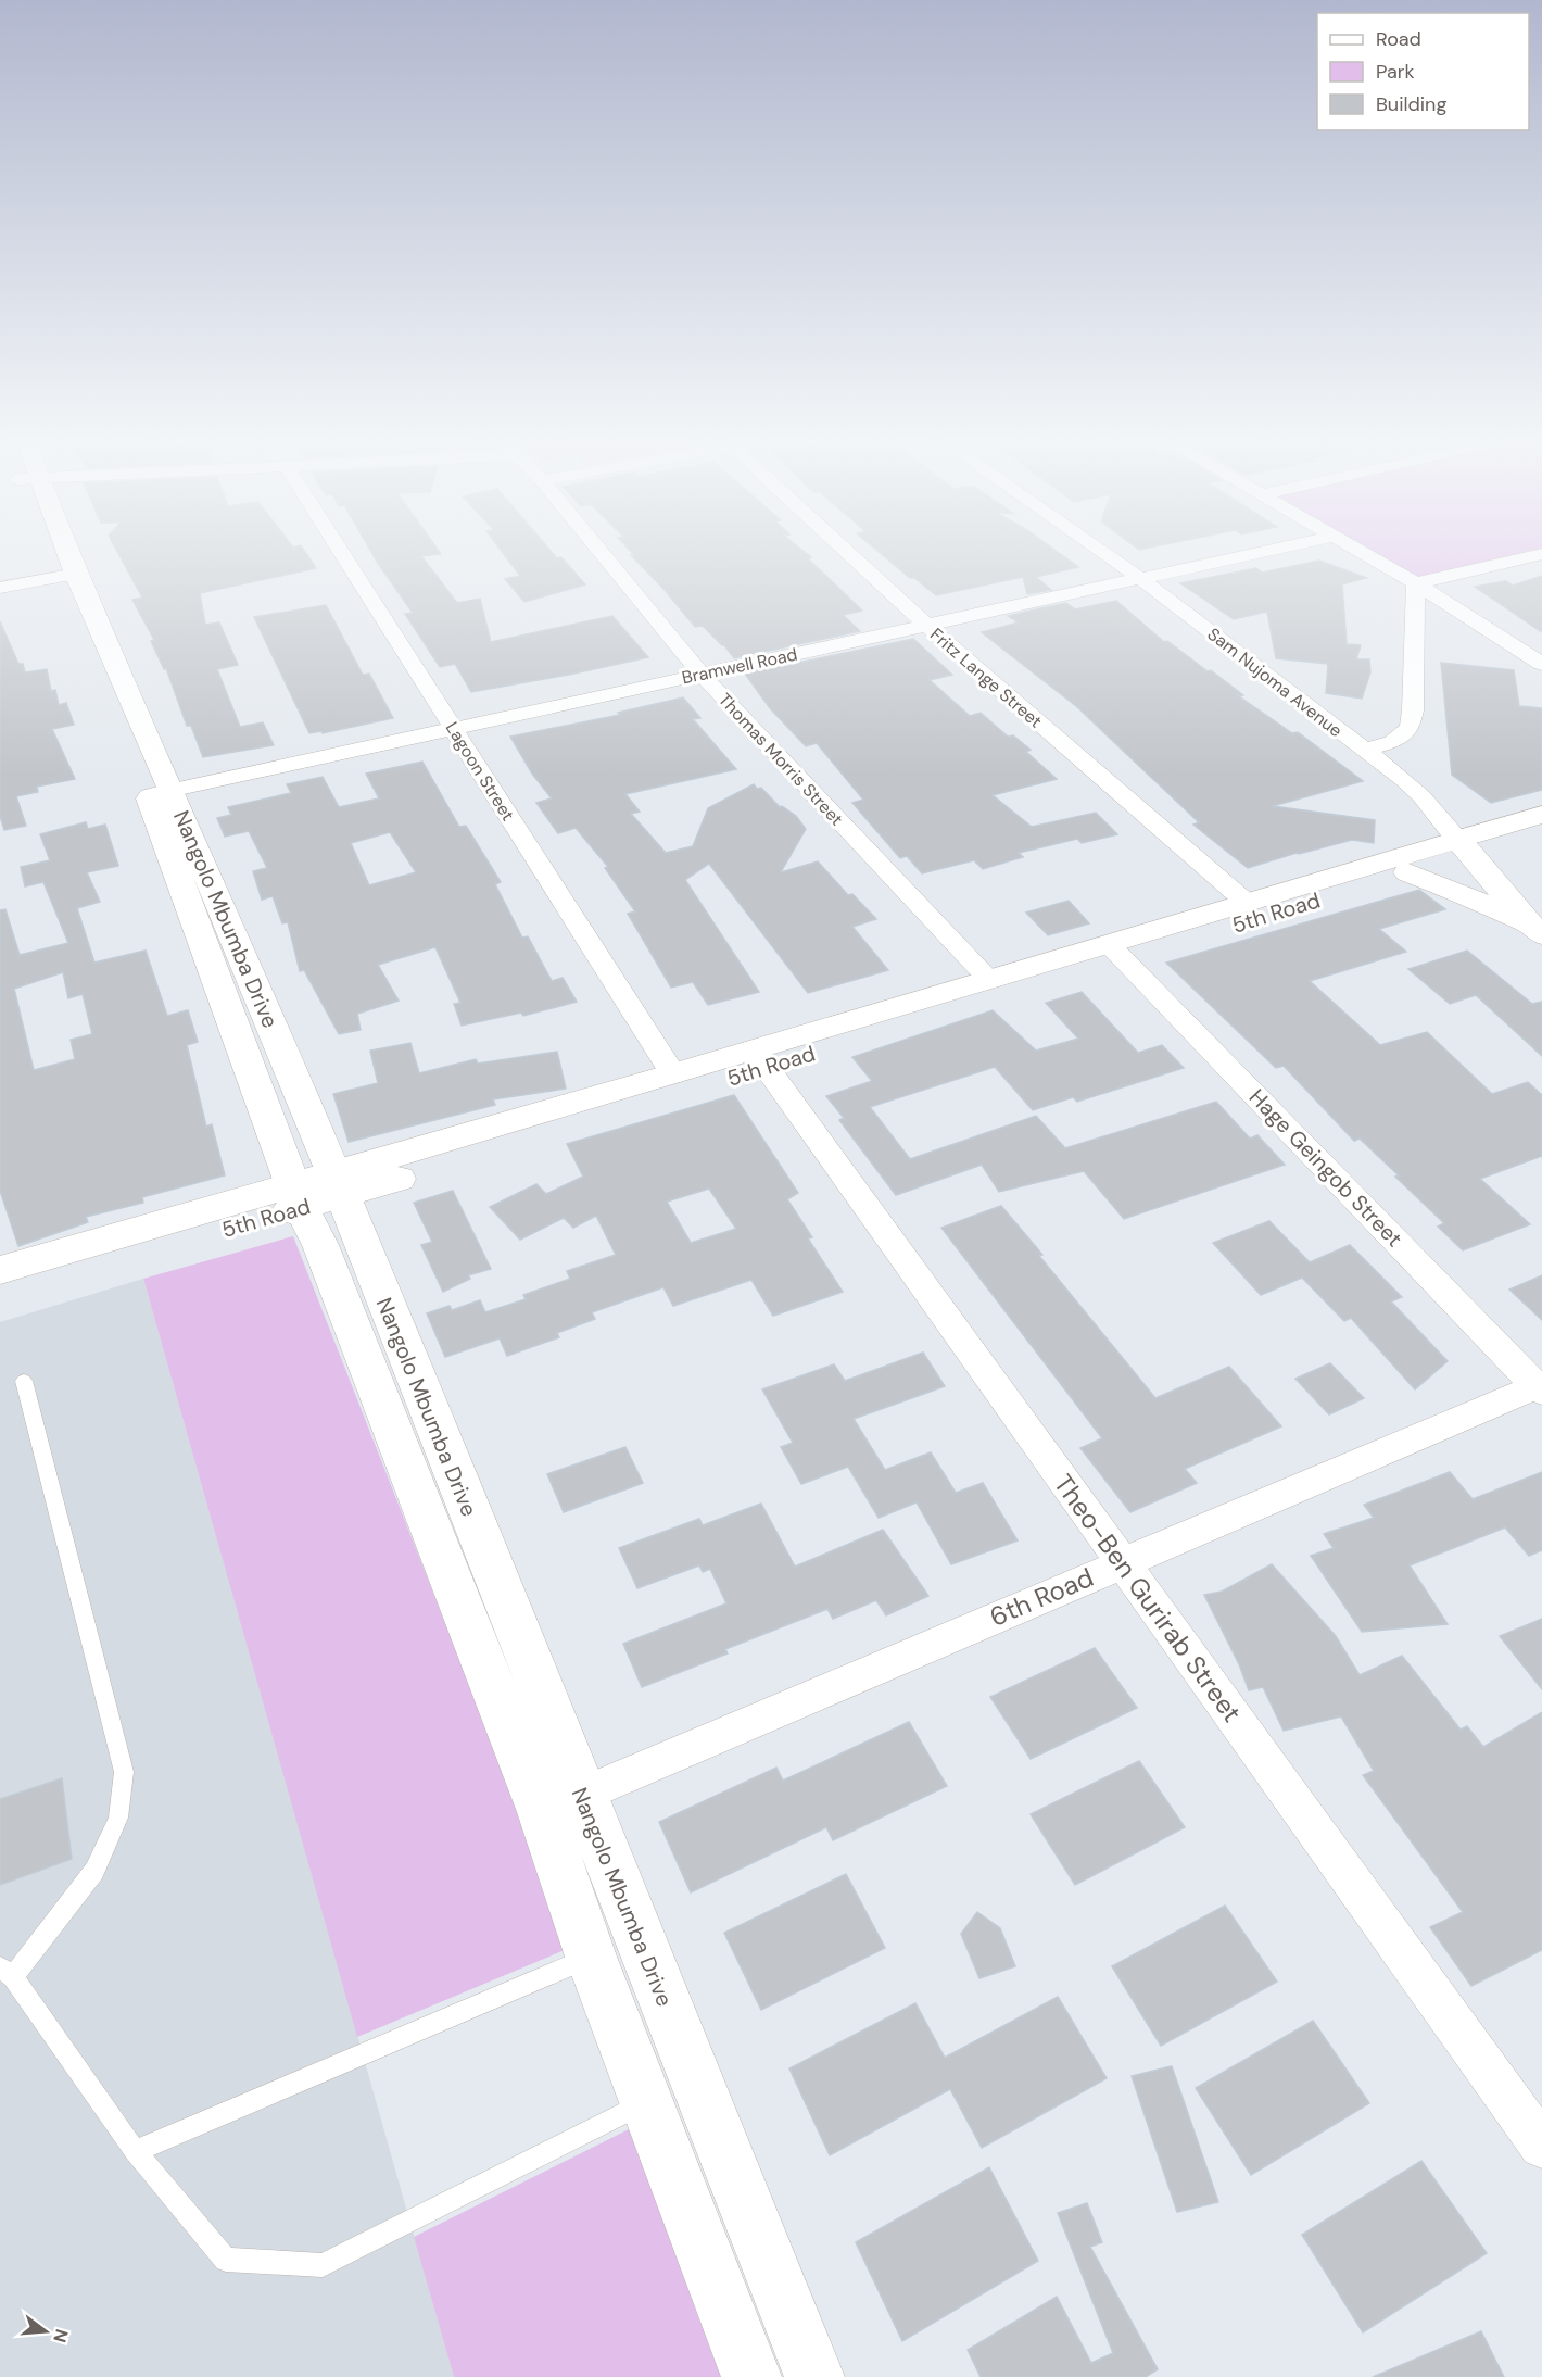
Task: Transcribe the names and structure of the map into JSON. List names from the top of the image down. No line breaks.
{"streets":{"street":["Bramwell Road","Fritz Lange Street","Sam Nujoma Avenue","Thomas Morris Street","Lagoon Street","5th Road","Nangolo Mbumba Drive","Hage Geingob Street","6th Road","Theo-Ben Gurirab Street"]},"crossings":[["Bramwell Road","Fritz Lange Street"],["Bramwell Road","Sam Nujoma Avenue"],["Bramwell Road","Thomas Morris Street"],["Bramwell Road","Lagoon Street"],["Bramwell Road","Nangolo Mbumba Drive"],["Fritz Lange Street","5th Road"],["Sam Nujoma Avenue","5th Road"],["Thomas Morris Street","5th Road"],["Lagoon Street","5th Road"],["5th Road","Nangolo Mbumba Drive"],["5th Road","Hage Geingob Street"],["5th Road","Theo-Ben Gurirab Street"],["Nangolo Mbumba Drive","6th Road"],["Hage Geingob Street","6th Road"],["6th Road","Theo-Ben Gurirab Street"]],"legend":["Road","Park","Building"],"north":"right"}
